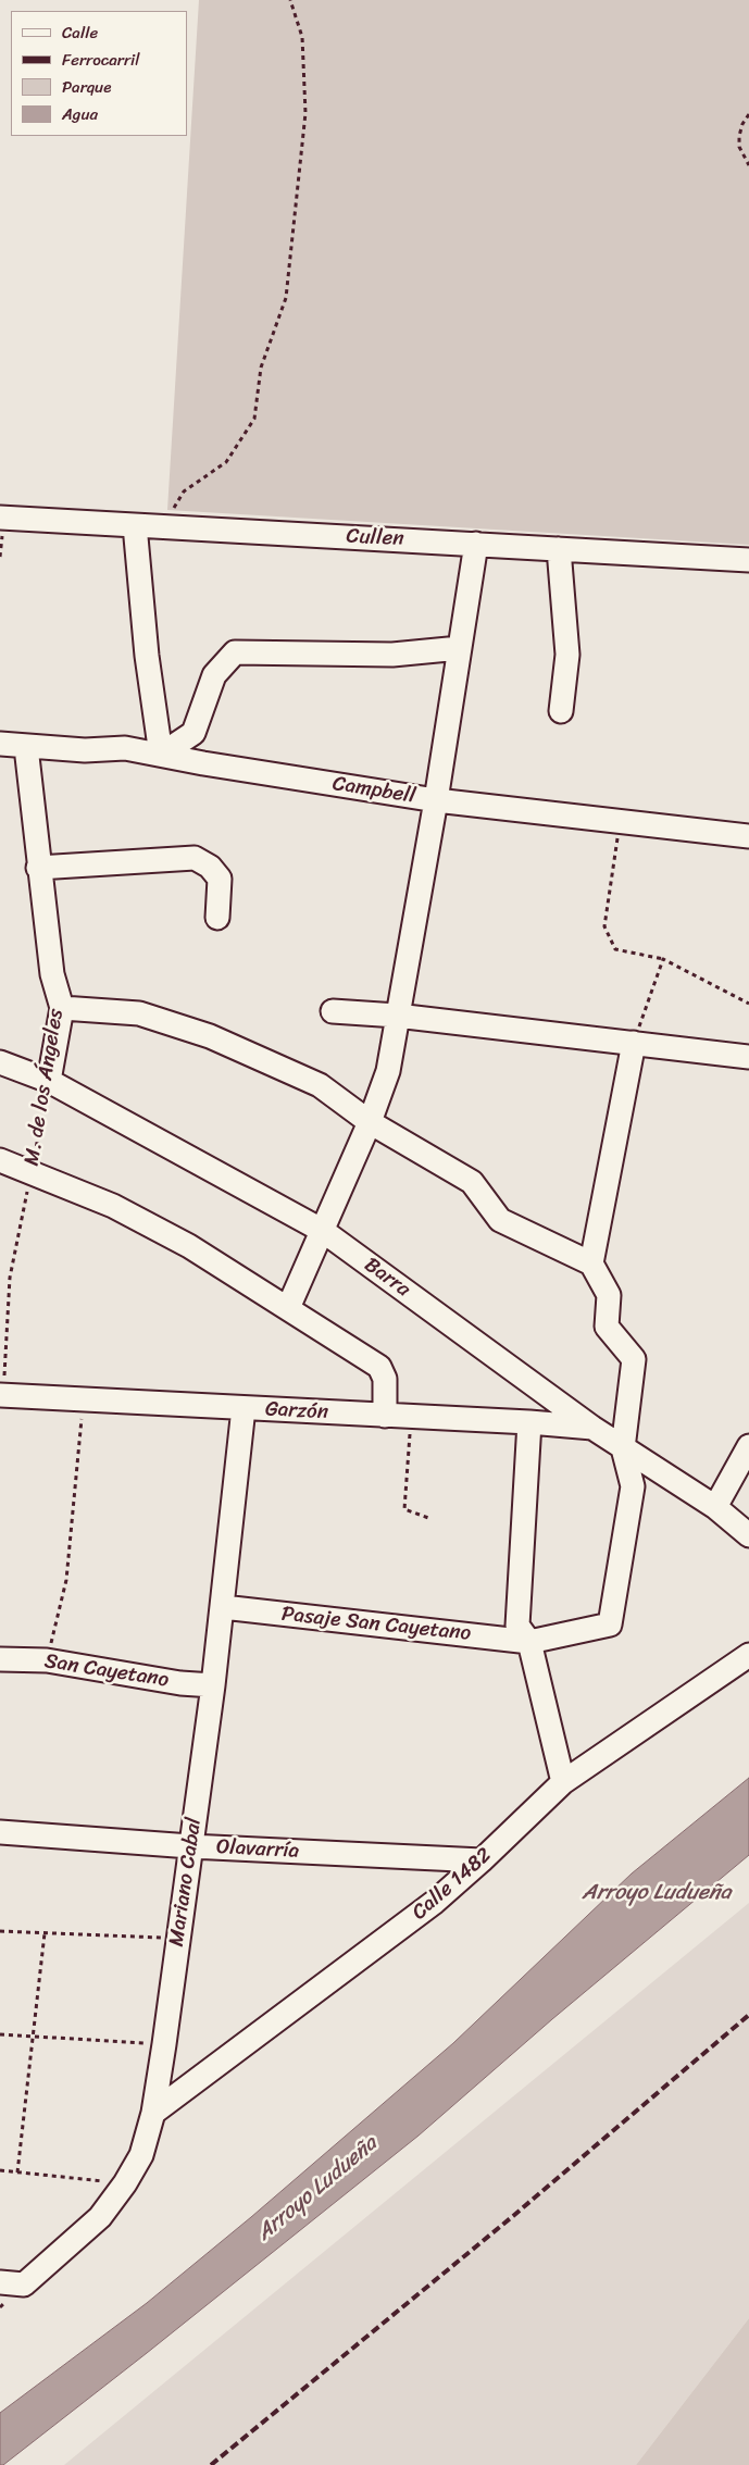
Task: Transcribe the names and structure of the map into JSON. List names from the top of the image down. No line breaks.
{"streets":{"street":["Cullen","Campbell","M. de los Ángeles","Barra","Garzón","Pasaje San Cayetano","San Cayetano","Olavarría","Mariano Cabal","Calle 1482"]},"crossings":[["Campbell","M. de los Ángeles"],["M. de los Ángeles","Barra"],["M. de los Ángeles","Garzón"],["Barra","Garzón"],["Barra","Pasaje San Cayetano"],["Garzón","Mariano Cabal"],["Pasaje San Cayetano","Mariano Cabal"],["San Cayetano","Mariano Cabal"],["Olavarría","Mariano Cabal"],["Olavarría","Calle 1482"],["Mariano Cabal","Calle 1482"]],"water":["Arroyo Ludueña"],"legend":["Calle","Ferrocarril","Parque","Agua"]}
